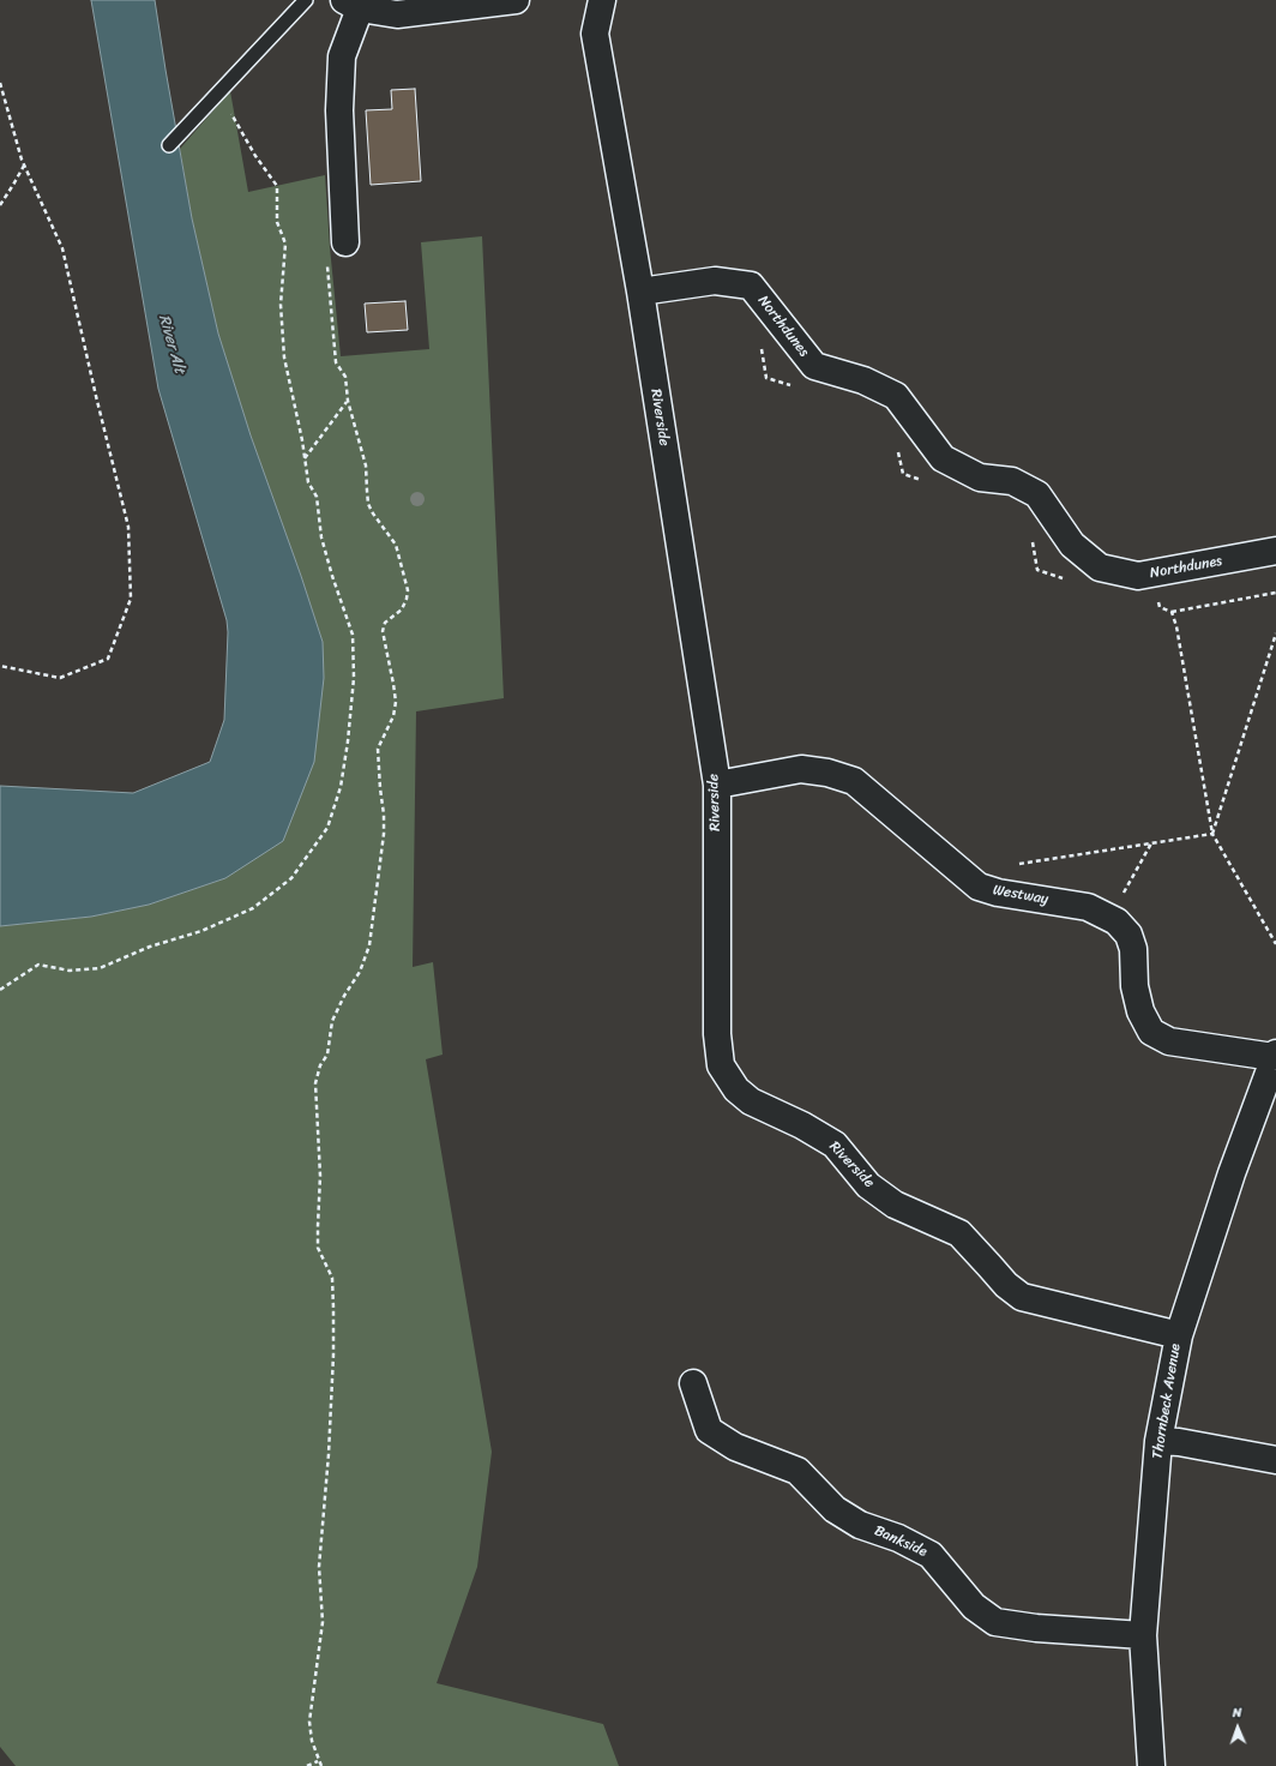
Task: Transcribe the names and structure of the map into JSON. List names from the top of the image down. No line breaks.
{"streets":{"street":["Northdunes","Riverside","Westway","Thornbeck Avenue","Bankside"]},"crossings":[["Northdunes","Riverside"],["Riverside","Westway"],["Riverside","Thornbeck Avenue"],["Westway","Thornbeck Avenue"],["Thornbeck Avenue","Bankside"]],"water":["River Alt"],"north":"top"}
